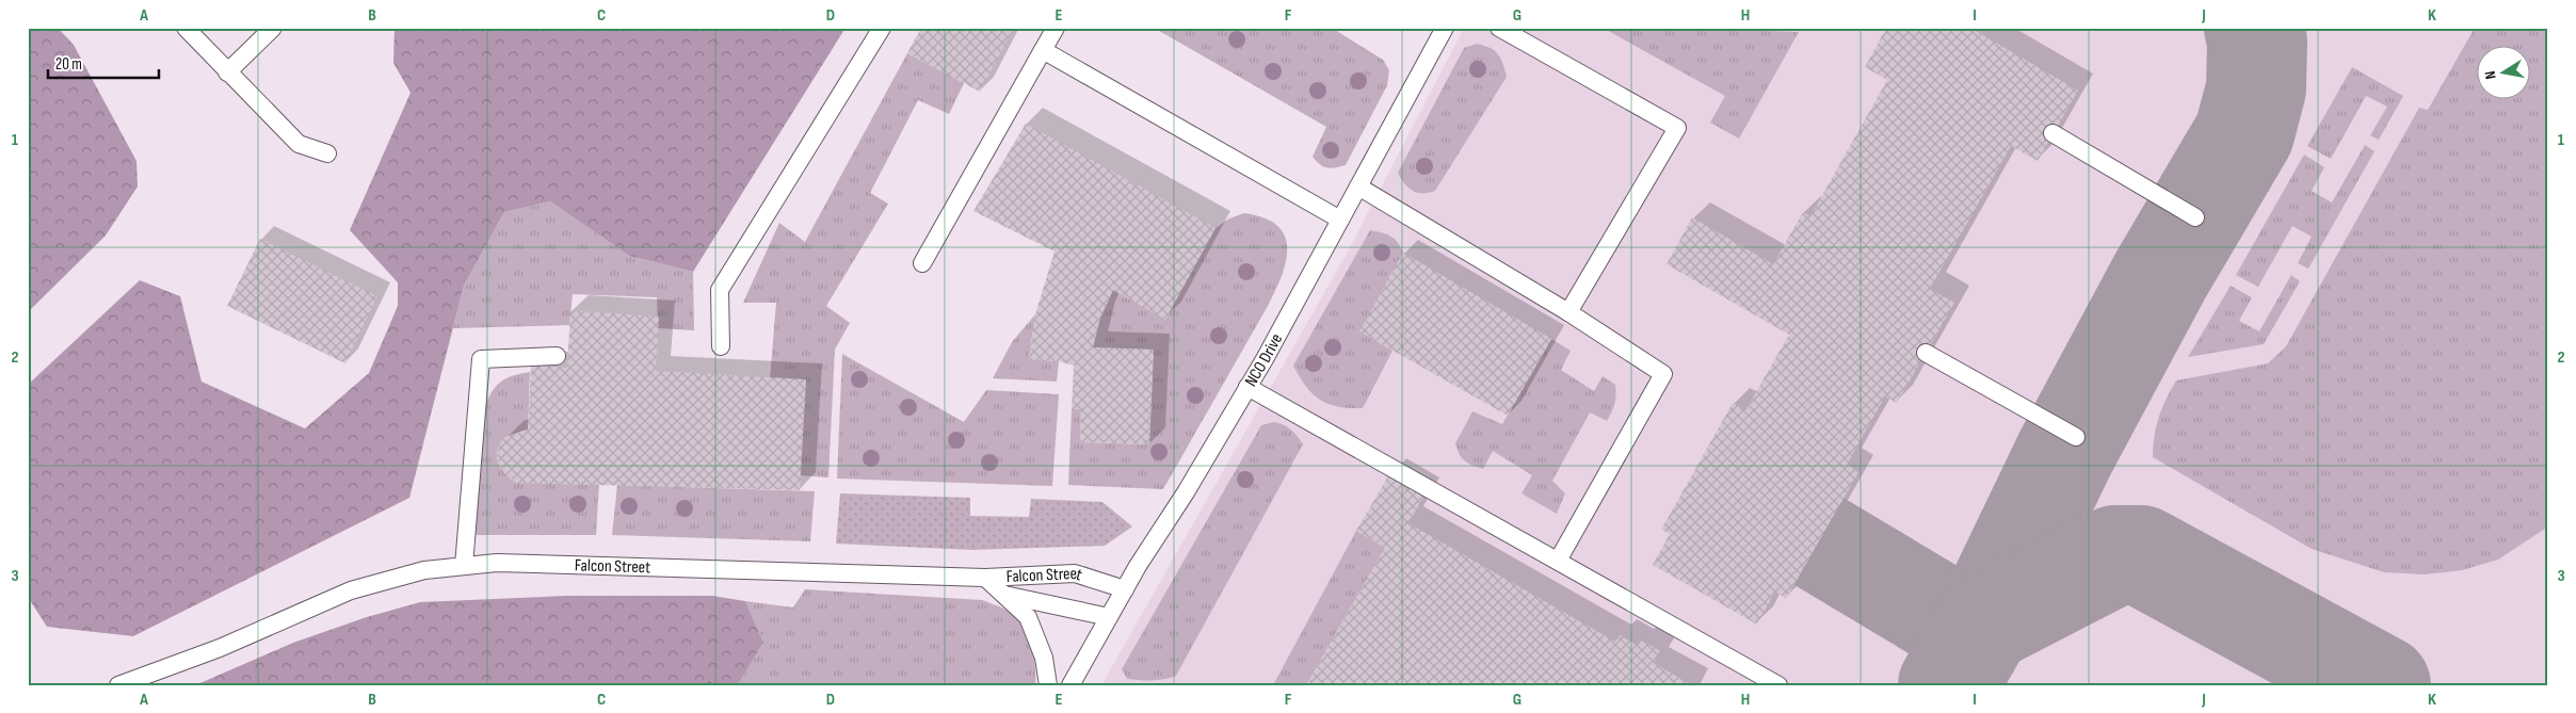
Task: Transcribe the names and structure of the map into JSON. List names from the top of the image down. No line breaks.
{"streets":{"lane":["NCO Drive","Falcon Street"]},"crossings":[["NCO Drive","Falcon Street"]],"scale_bar":"20 m","north":"left","grid":{"columns":["A","B","C","D","E","F","G","H","I","J","K"],"rows":["1","2","3"]}}
